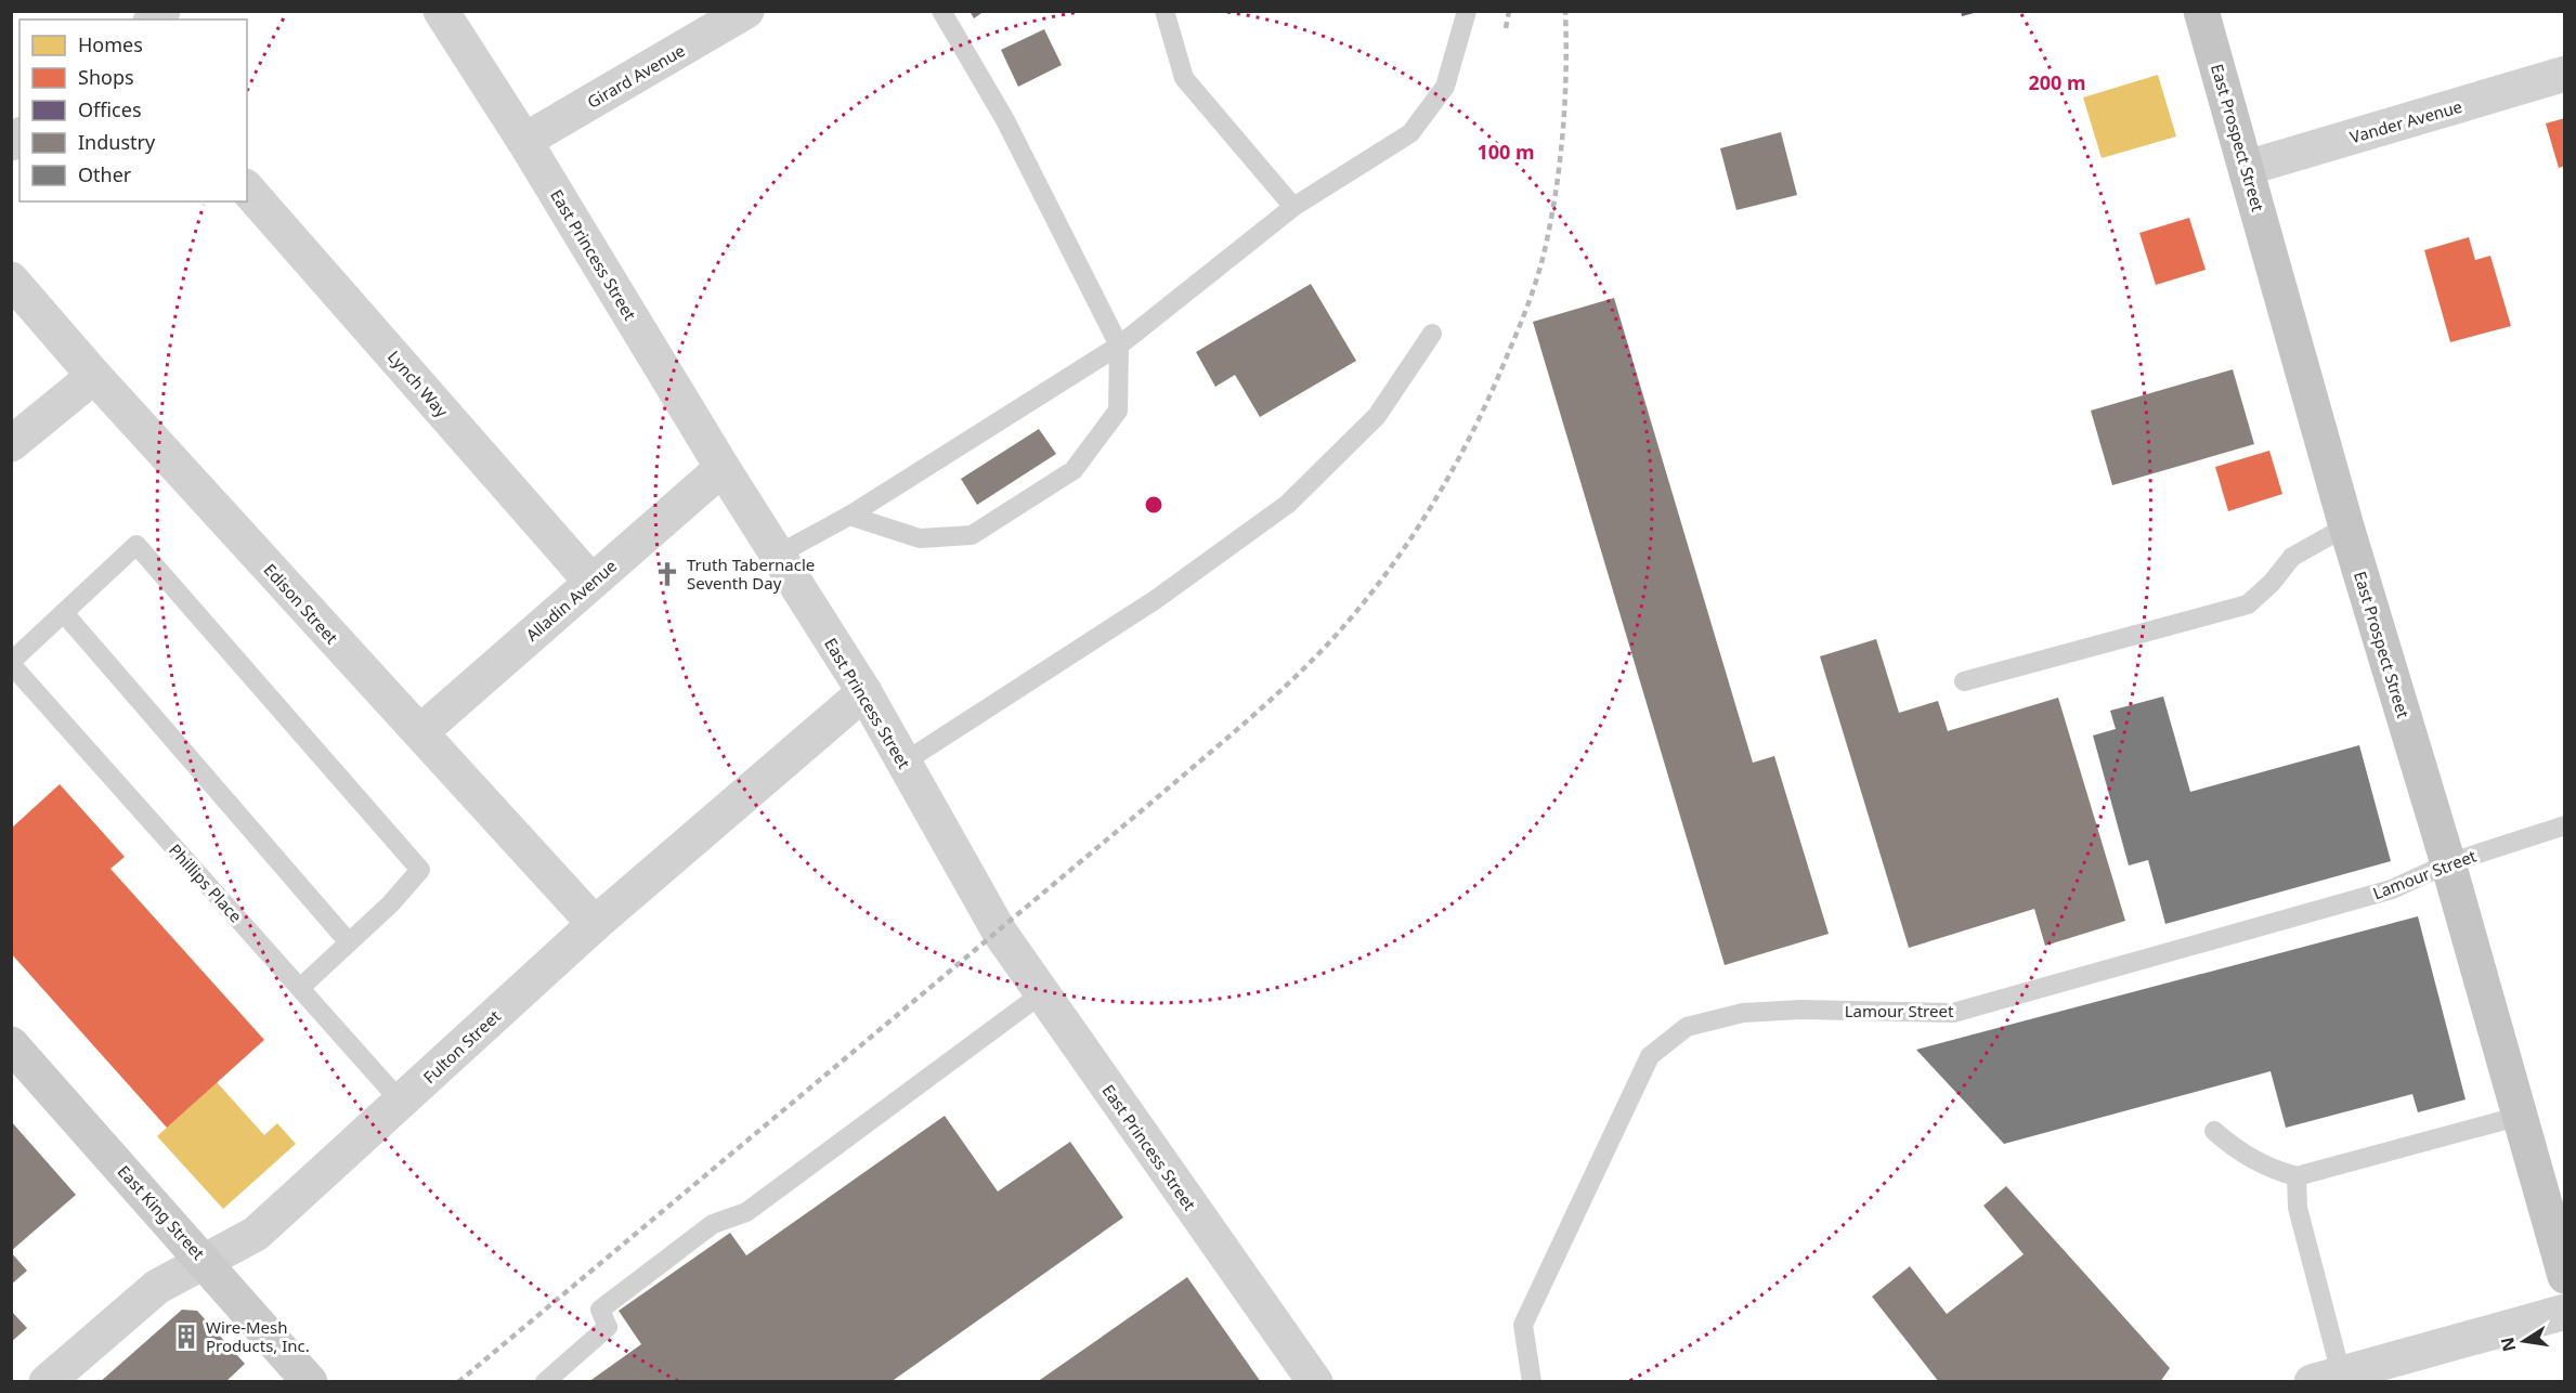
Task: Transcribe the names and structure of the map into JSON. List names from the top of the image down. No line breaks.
{"streets":{"main road":["East Prospect Street"],"street":["Girard Avenue","Vander Avenue","East Princess Street","Lynch Way","Alladin Avenue","Edison Street","Fulton Street","East King Street"],"lane":["Lamour Street","Phillips Place"]},"crossings":[["Girard Avenue","East Princess Street"],["Vander Avenue","East Prospect Street"],["East Prospect Street","Lamour Street"],["East Princess Street","Alladin Avenue"],["East Princess Street","Fulton Street"],["Lynch Way","Alladin Avenue"],["Alladin Avenue","Edison Street"],["Edison Street","Fulton Street"],["Phillips Place","Fulton Street"],["Fulton Street","East King Street"]],"places":{"church":["Truth Tabernacle Seventh Day"],"building":["Wire-Mesh Products, Inc."]},"legend":["Homes","Shops","Offices","Industry","Other"],"north":"left","rings":["200 m","100 m"]}
